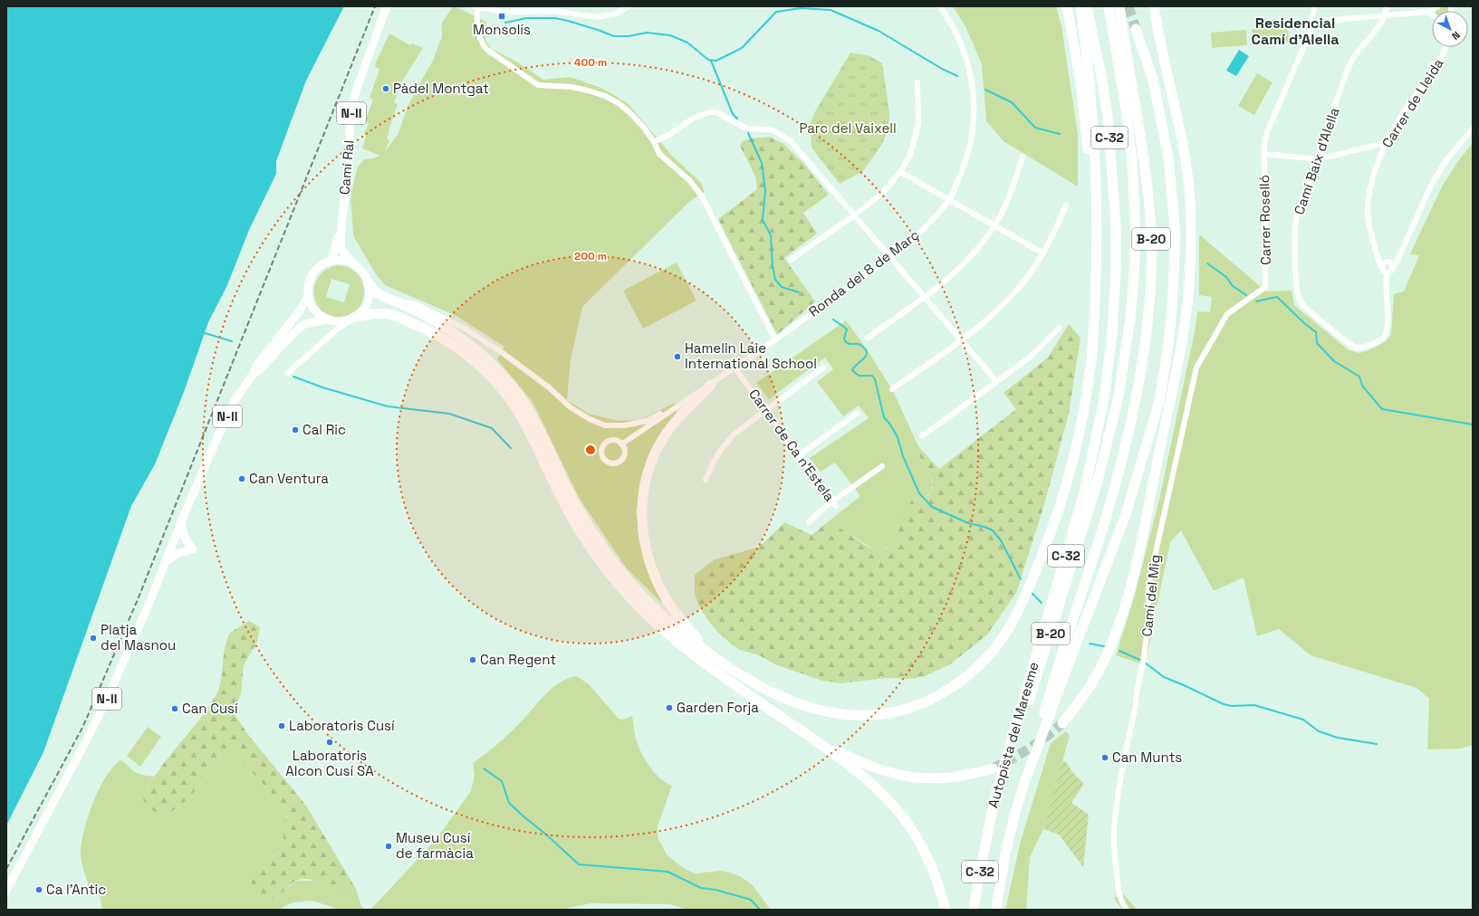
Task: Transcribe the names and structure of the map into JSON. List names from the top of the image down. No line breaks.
{"streets":{"highway":["C-32","B-20","Autopista del Maresme"],"main road":["N-II","Camí Ral"],"street":["Carrer de Lleida","Camí Baix d'Alella","Carrer Roselló","Ronda del 8 de Març","Carrer de Ca n'Estela","Camí del Mig"]},"crossings":[["Carrer de Lleida","Camí Baix d'Alella"],["N-II","Camí Ral"],["Carrer Roselló","Camí del Mig"],["B-20","Autopista del Maresme"],["Ronda del 8 de Març","Carrer de Ca n'Estela"]],"districts":["Residencial Camí d'Alella"],"parks":["Parc del Vaixell"],"places":{"transit":["Monsolís"],"other":["Pàdel Montgat","Hamelin Laie International School","Cal Ric","Can Ventura","Platja del Masnou","Can Regent","Garden Forja","Can Cusí","Laboratoris Cusí","Laboratoris Alcon Cusí SA","Can Munts","Museu Cusí de farmàcia","Ca l'Antic"]},"north":"bottom right","rings":["400 m","200 m"]}
